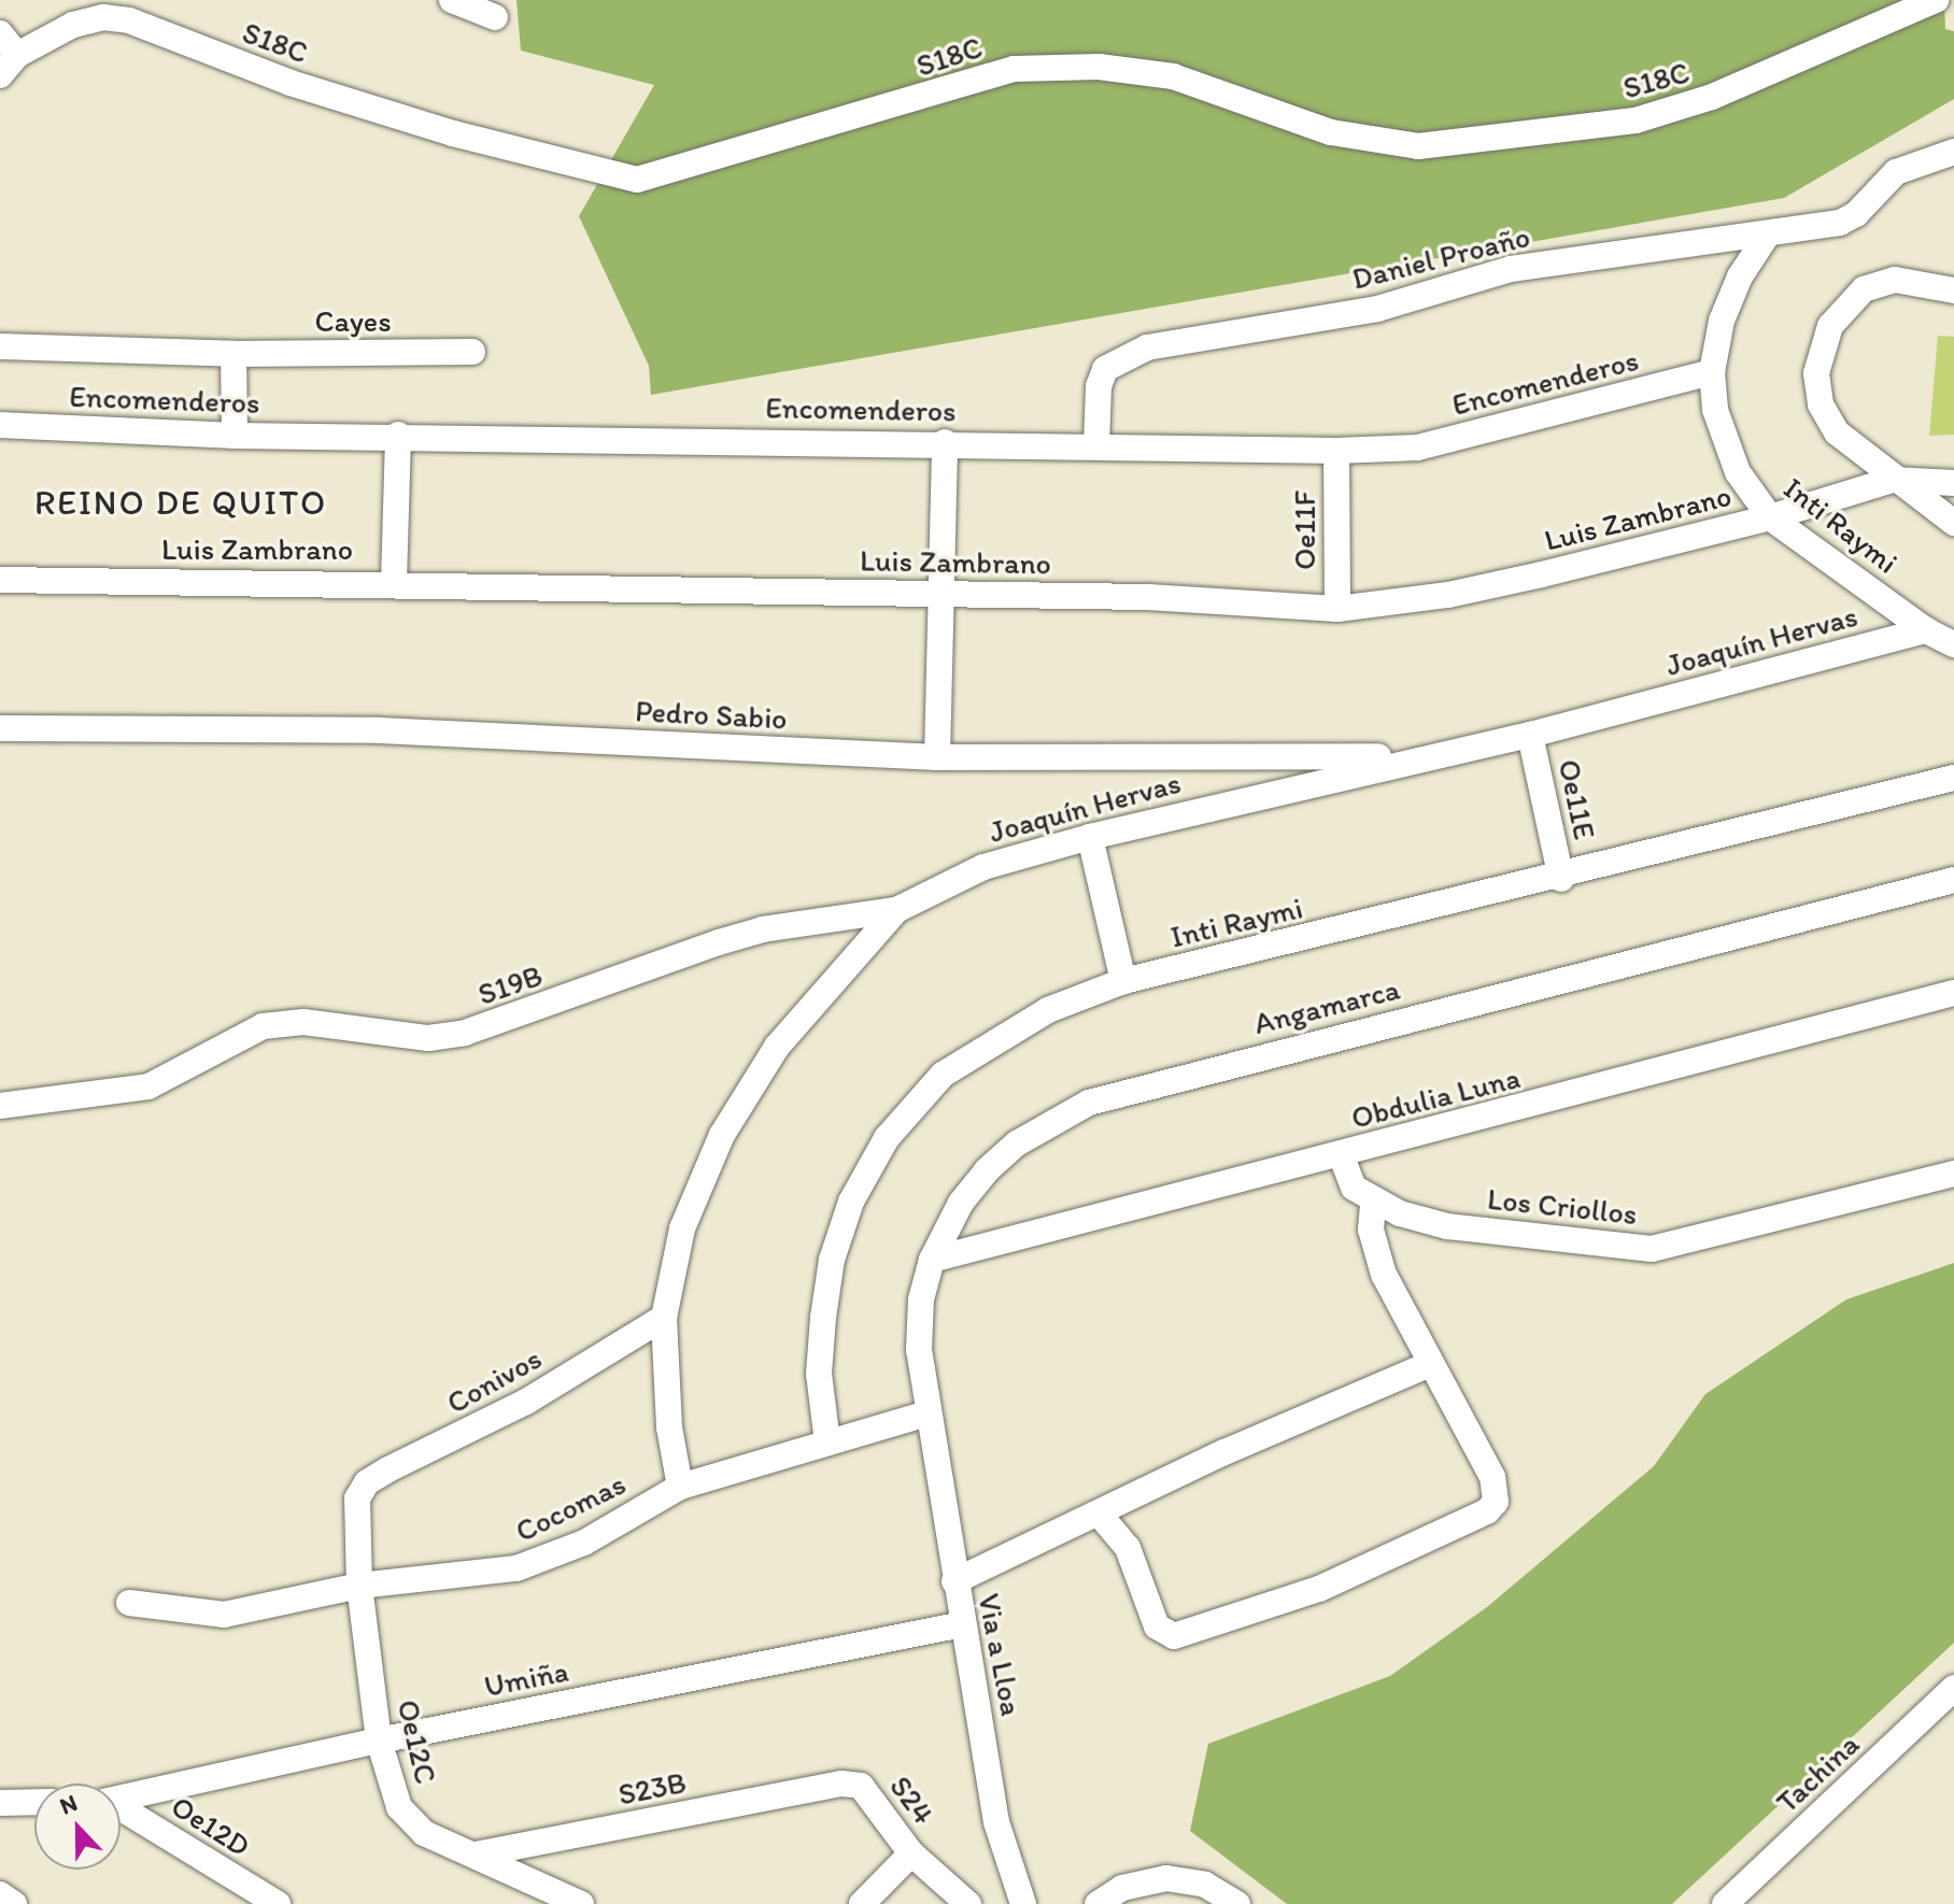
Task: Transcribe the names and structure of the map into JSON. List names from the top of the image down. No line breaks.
{"streets":{"street":["S18C","Daniel Proaño","Cayes","Encomenderos","Luis Zambrano","Inti Raymi","Oe11F","Joaquín Hervas","Pedro Sabio","Oe11E","S19B","Angamarca","Obdulia Luna","Los Criollos","Conivos","Cocomas","Via a Lloa","Umiña","Oe12C","Tachina","S23B","S24","Oe12D"]},"crossings":[["Daniel Proaño","Encomenderos"],["Daniel Proaño","Inti Raymi"],["Encomenderos","Inti Raymi"],["Encomenderos","Oe11F"],["Luis Zambrano","Inti Raymi"],["Luis Zambrano","Oe11F"],["Inti Raymi","Joaquín Hervas"],["Inti Raymi","Oe11E"],["Inti Raymi","Cocomas"],["Joaquín Hervas","Pedro Sabio"],["Joaquín Hervas","Oe11E"],["Joaquín Hervas","S19B"],["Joaquín Hervas","Conivos"],["Joaquín Hervas","Cocomas"],["Angamarca","Obdulia Luna"],["Angamarca","Cocomas"],["Angamarca","Via a Lloa"],["Conivos","Oe12C"],["Cocomas","Via a Lloa"],["Cocomas","Oe12C"],["Via a Lloa","Umiña"],["Umiña","Oe12C"],["Oe12C","S23B"],["S23B","S24"]],"districts":["REINO DE QUITO"],"north":"top"}
